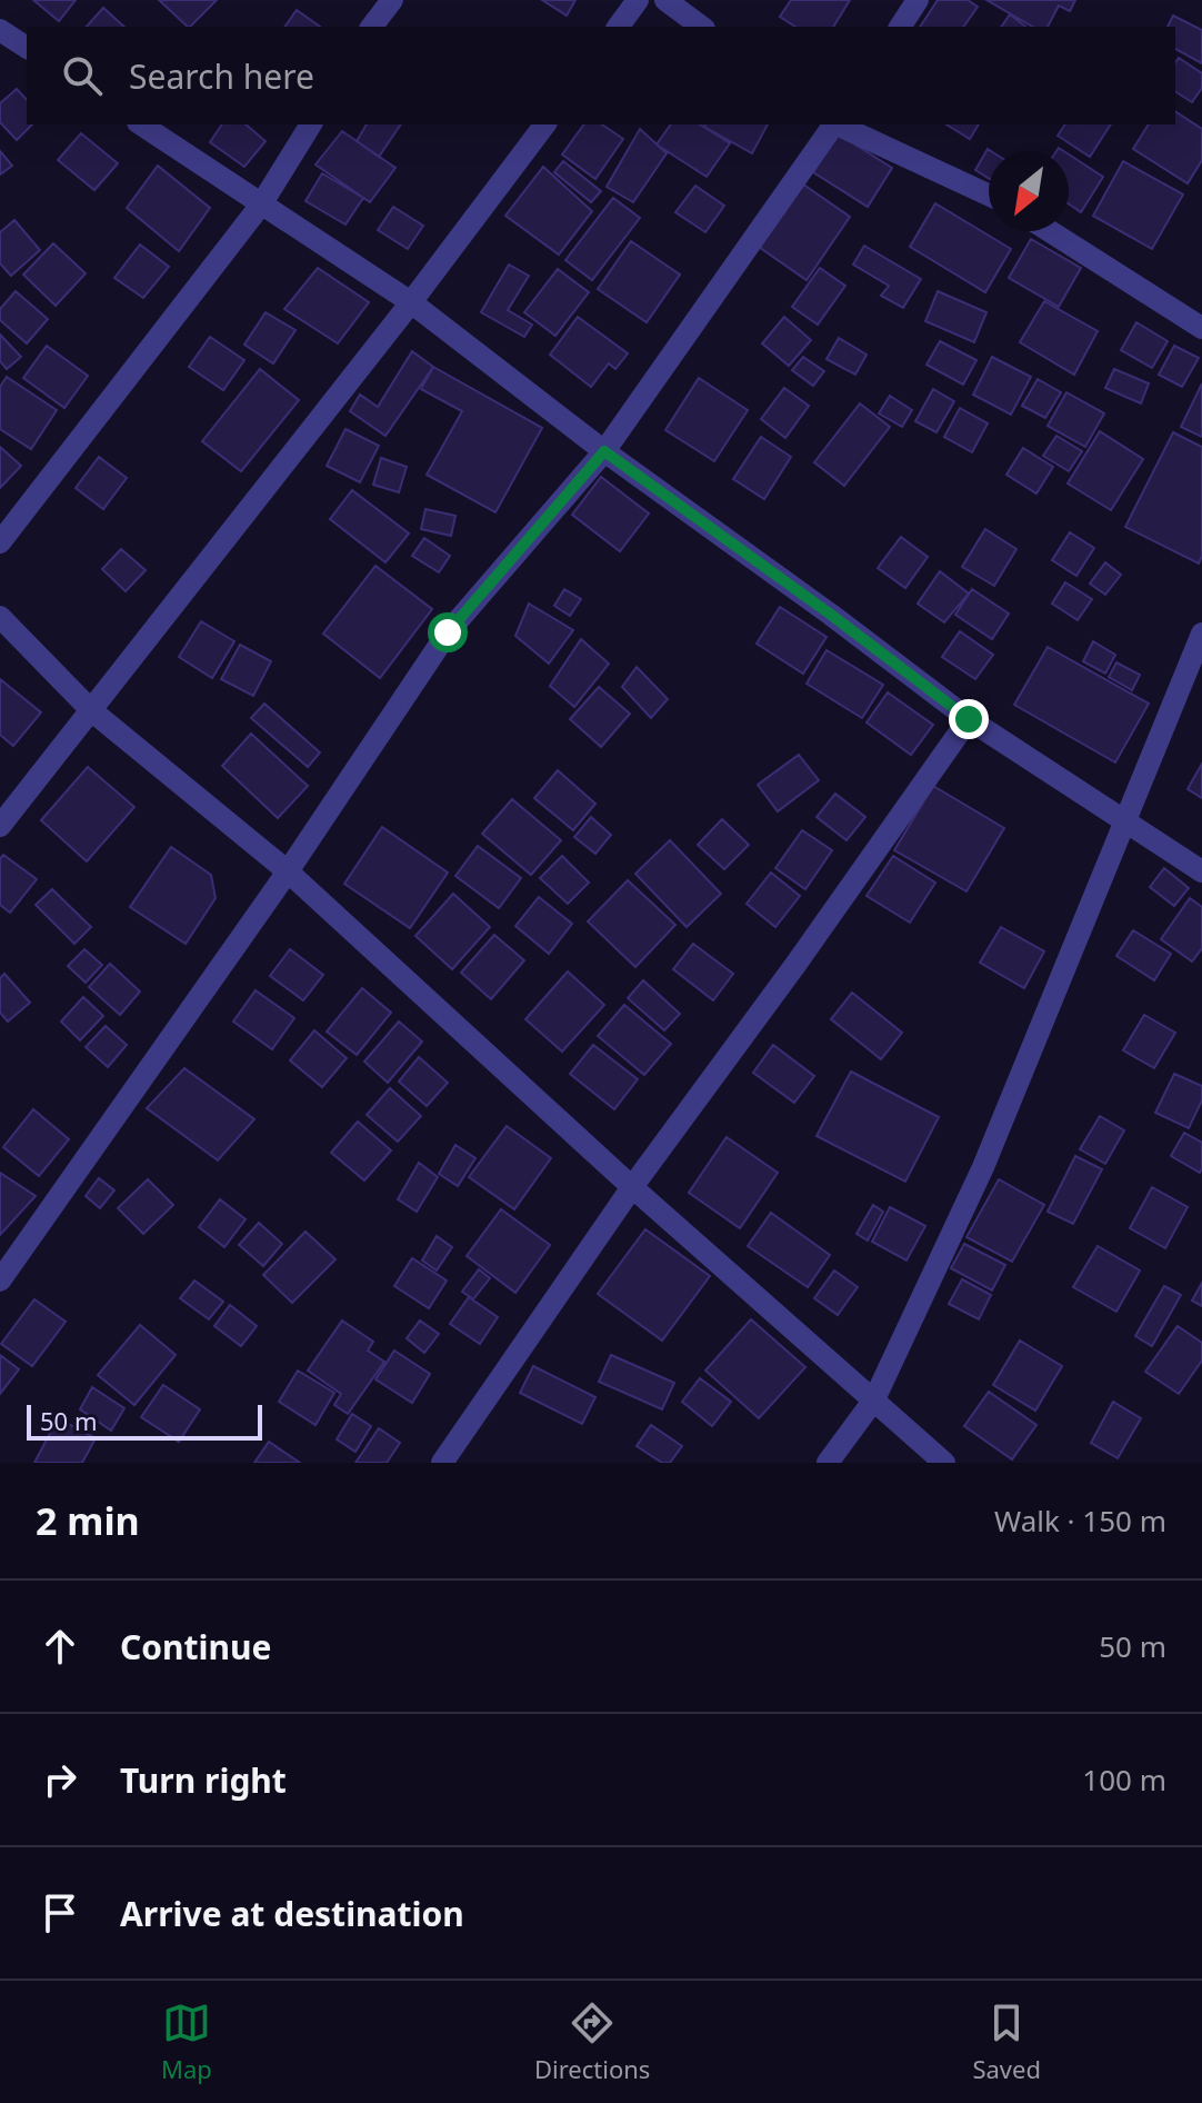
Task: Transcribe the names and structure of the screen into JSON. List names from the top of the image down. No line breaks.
{"scale_bar":"50 m","north":"bottom left","page":{"search":"Search here","scale":"50 m","heading":["2 min","Walk · 150 m"],"list":[["Continue","50 m"],["Turn right","100 m"],"Arrive at destination"],"nav":["Map","Directions","Saved"]}}
